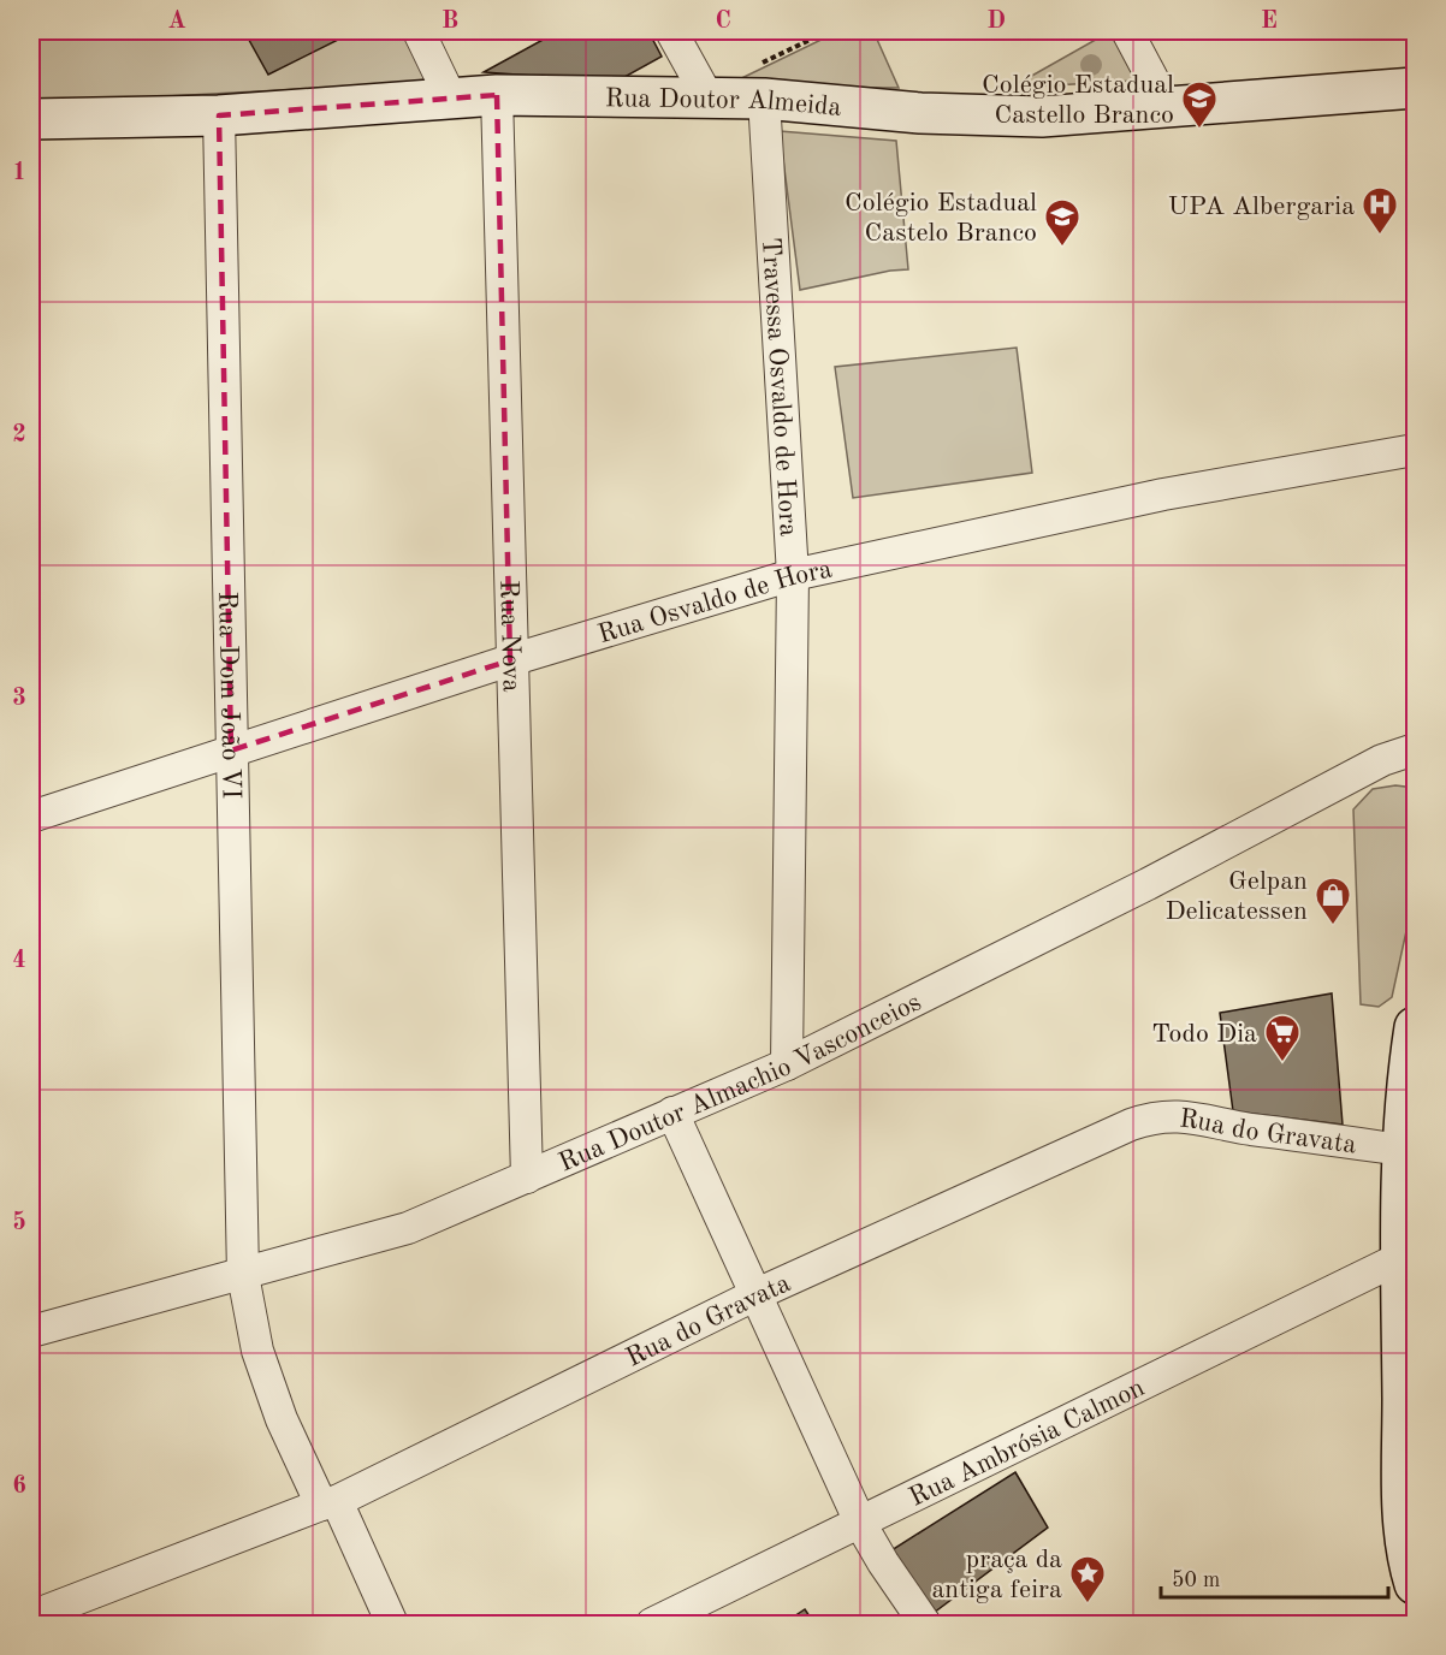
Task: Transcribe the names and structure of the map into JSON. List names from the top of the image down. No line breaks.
{"streets":{"main road":["Rua Doutor Almeida"],"street":["Travessa Osvaldo de Hora","Rua Osvaldo de Hora","Rua Nova","Rua Dom João VI","Rua Doutor Almachio Vasconceios","Rua do Gravata","Rua Ambrósia Calmon"]},"crossings":[["Rua Doutor Almeida","Travessa Osvaldo de Hora"],["Rua Doutor Almeida","Rua Nova"],["Rua Doutor Almeida","Rua Dom João VI"],["Travessa Osvaldo de Hora","Rua Osvaldo de Hora"],["Travessa Osvaldo de Hora","Rua Doutor Almachio Vasconceios"],["Rua Osvaldo de Hora","Rua Nova"],["Rua Osvaldo de Hora","Rua Dom João VI"],["Rua Nova","Rua Doutor Almachio Vasconceios"],["Rua Dom João VI","Rua Doutor Almachio Vasconceios"],["Rua Dom João VI","Rua do Gravata"]],"places":{"school or university":["Colégio Estadual Castello Branco","Colégio Estadual Castelo Branco"],"hospital":["UPA Albergaria"],"shop":["Gelpan Delicatessen"],"supermarket":["Todo Dia"],"place":["praça da antiga feira"]},"scale_bar":"50 m","grid":{"columns":["A","B","C","D","E"],"rows":["1","2","3","4","5","6"]}}
